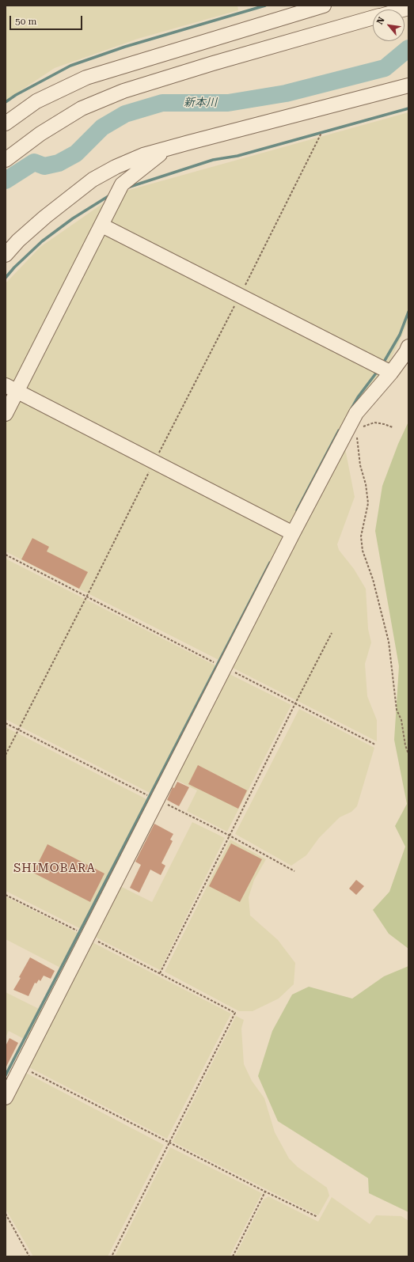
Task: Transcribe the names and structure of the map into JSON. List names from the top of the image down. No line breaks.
{"districts":["SHIMOBARA"],"water":["新本川"],"scale_bar":"50 m","north":"top left"}
